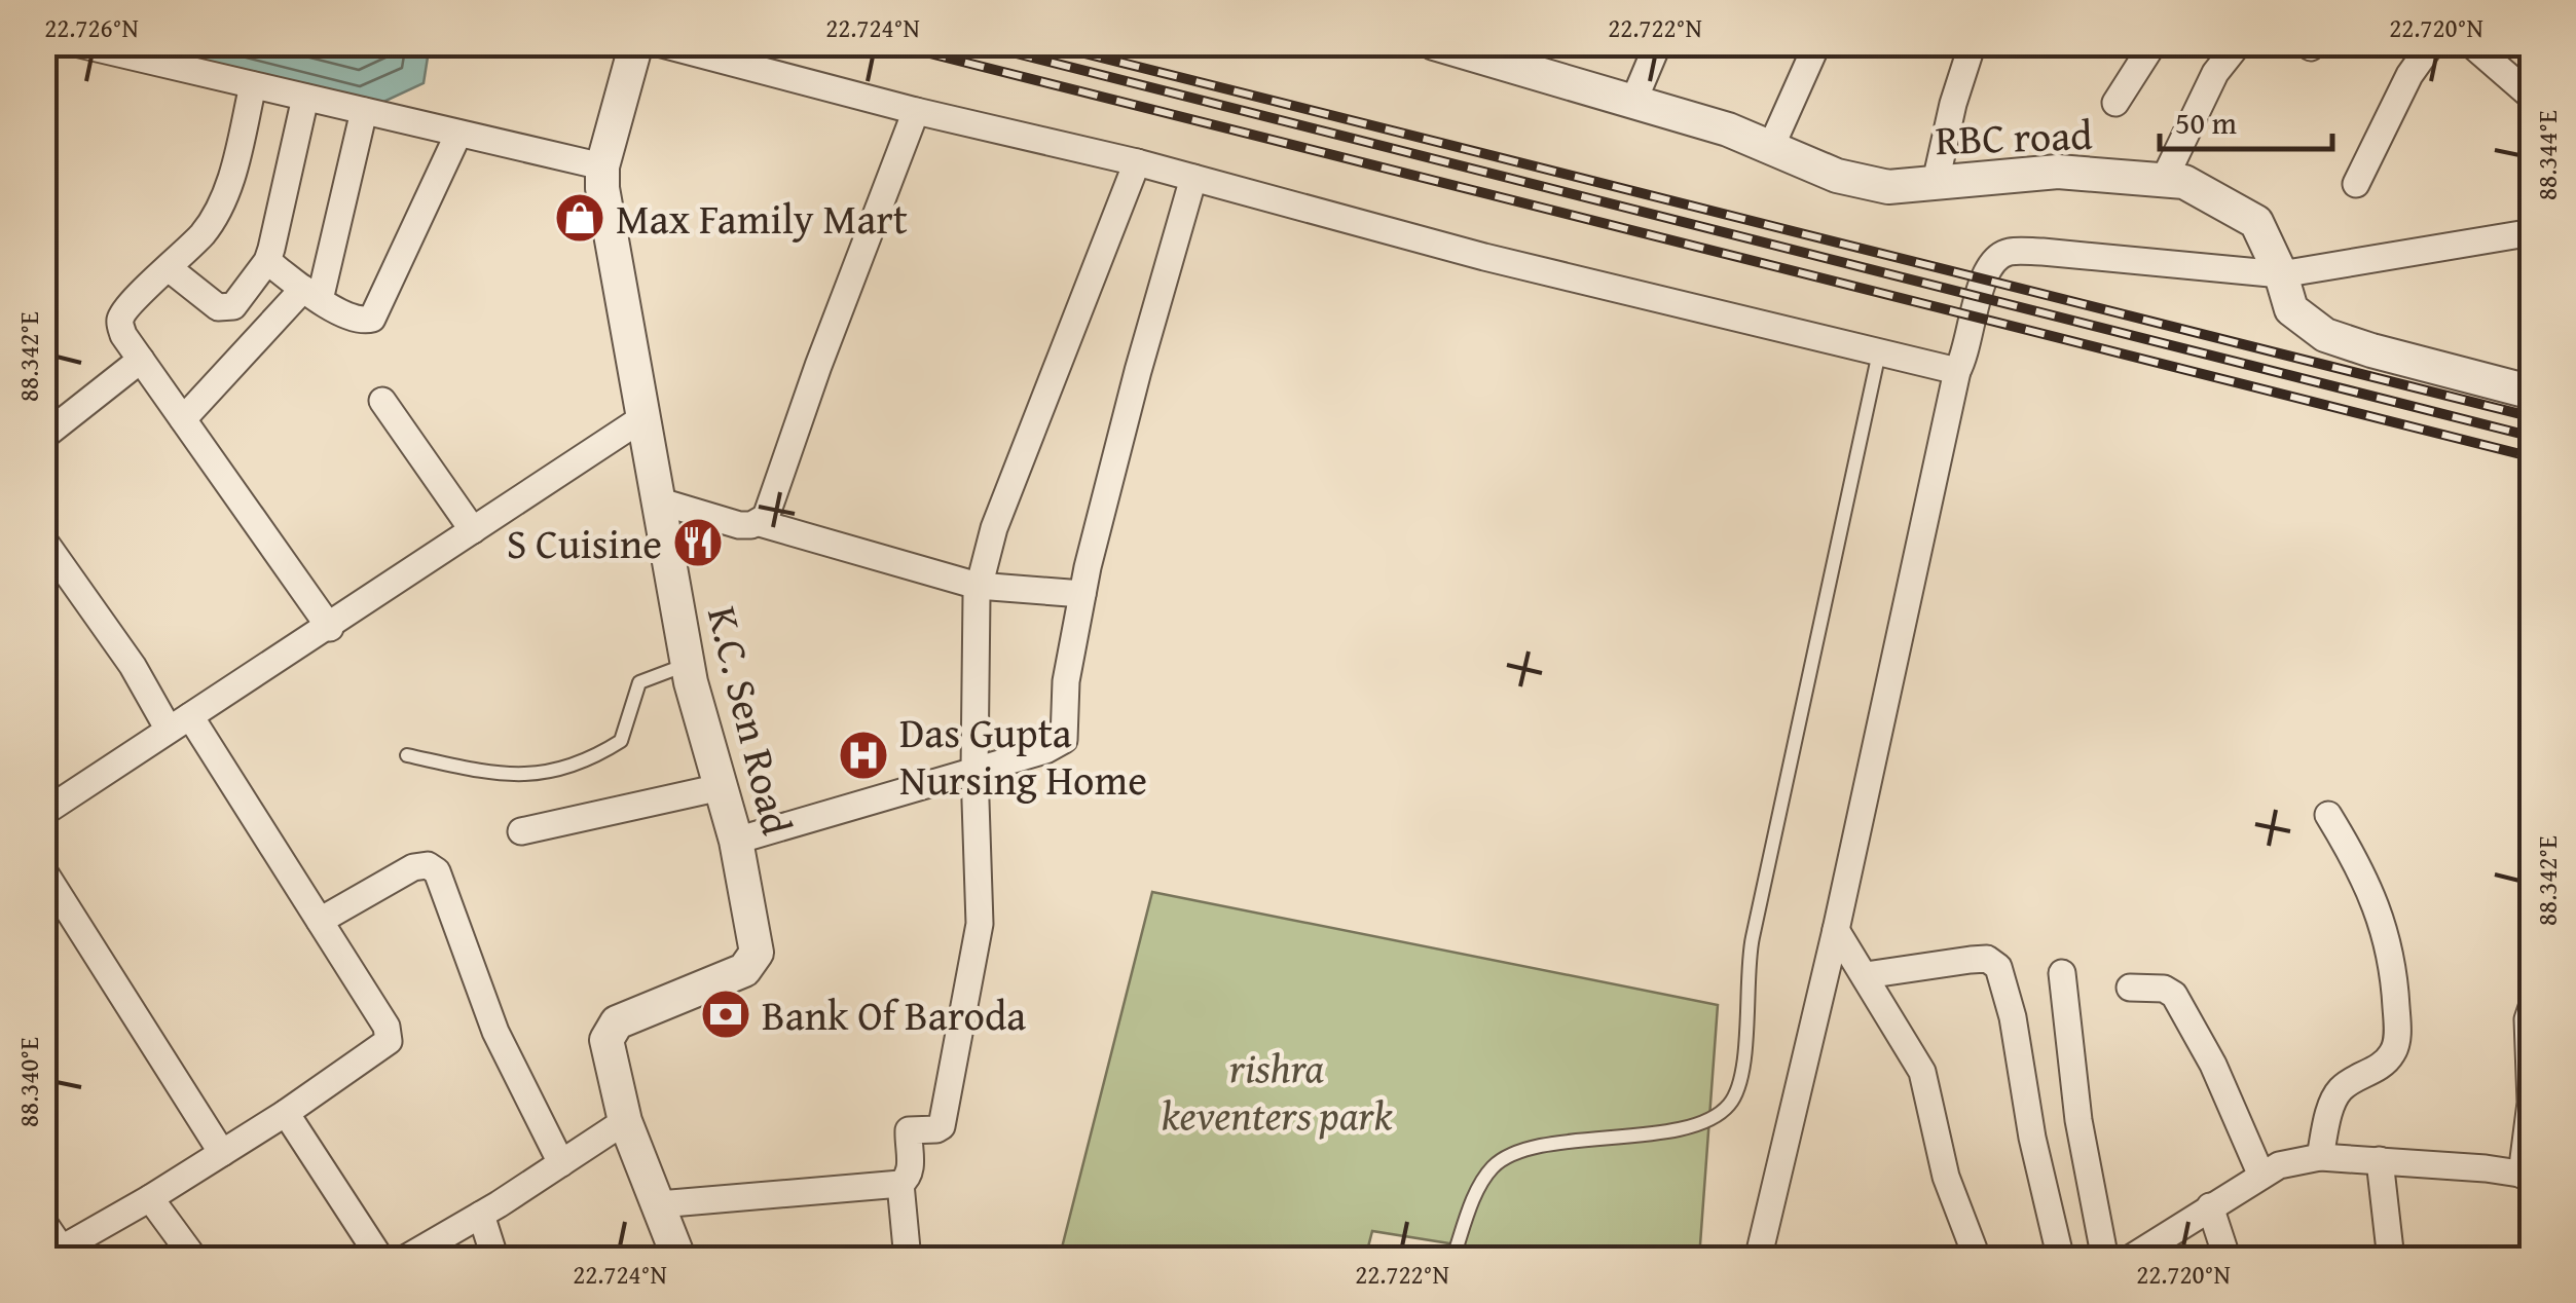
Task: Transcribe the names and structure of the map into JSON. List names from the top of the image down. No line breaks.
{"streets":{"street":["RBC road","K.C. Sen Road"]},"parks":["rishra keventers park"],"places":{"shop":["Max Family Mart"],"restaurant":["S Cuisine"],"hospital":["Das Gupta Nursing Home"],"bank":["Bank Of Baroda"]},"scale_bar":"50 m","coordinates":["22.726°N","22.724°N","22.722°N","22.720°N","88.344°E","88.342°E","88.340°E"]}
